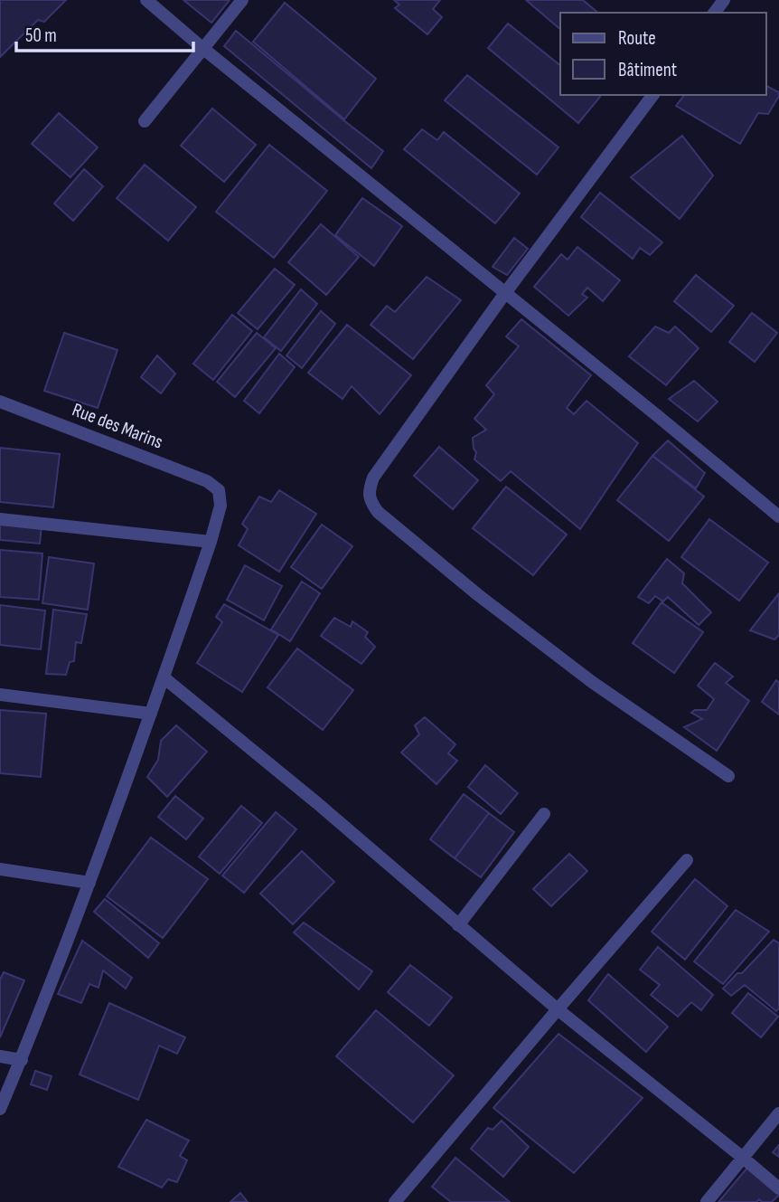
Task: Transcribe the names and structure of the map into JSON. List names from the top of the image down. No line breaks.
{"streets":{"street":["Rue des Marins"]},"legend":["Route","Bâtiment"],"scale_bar":"50 m"}
